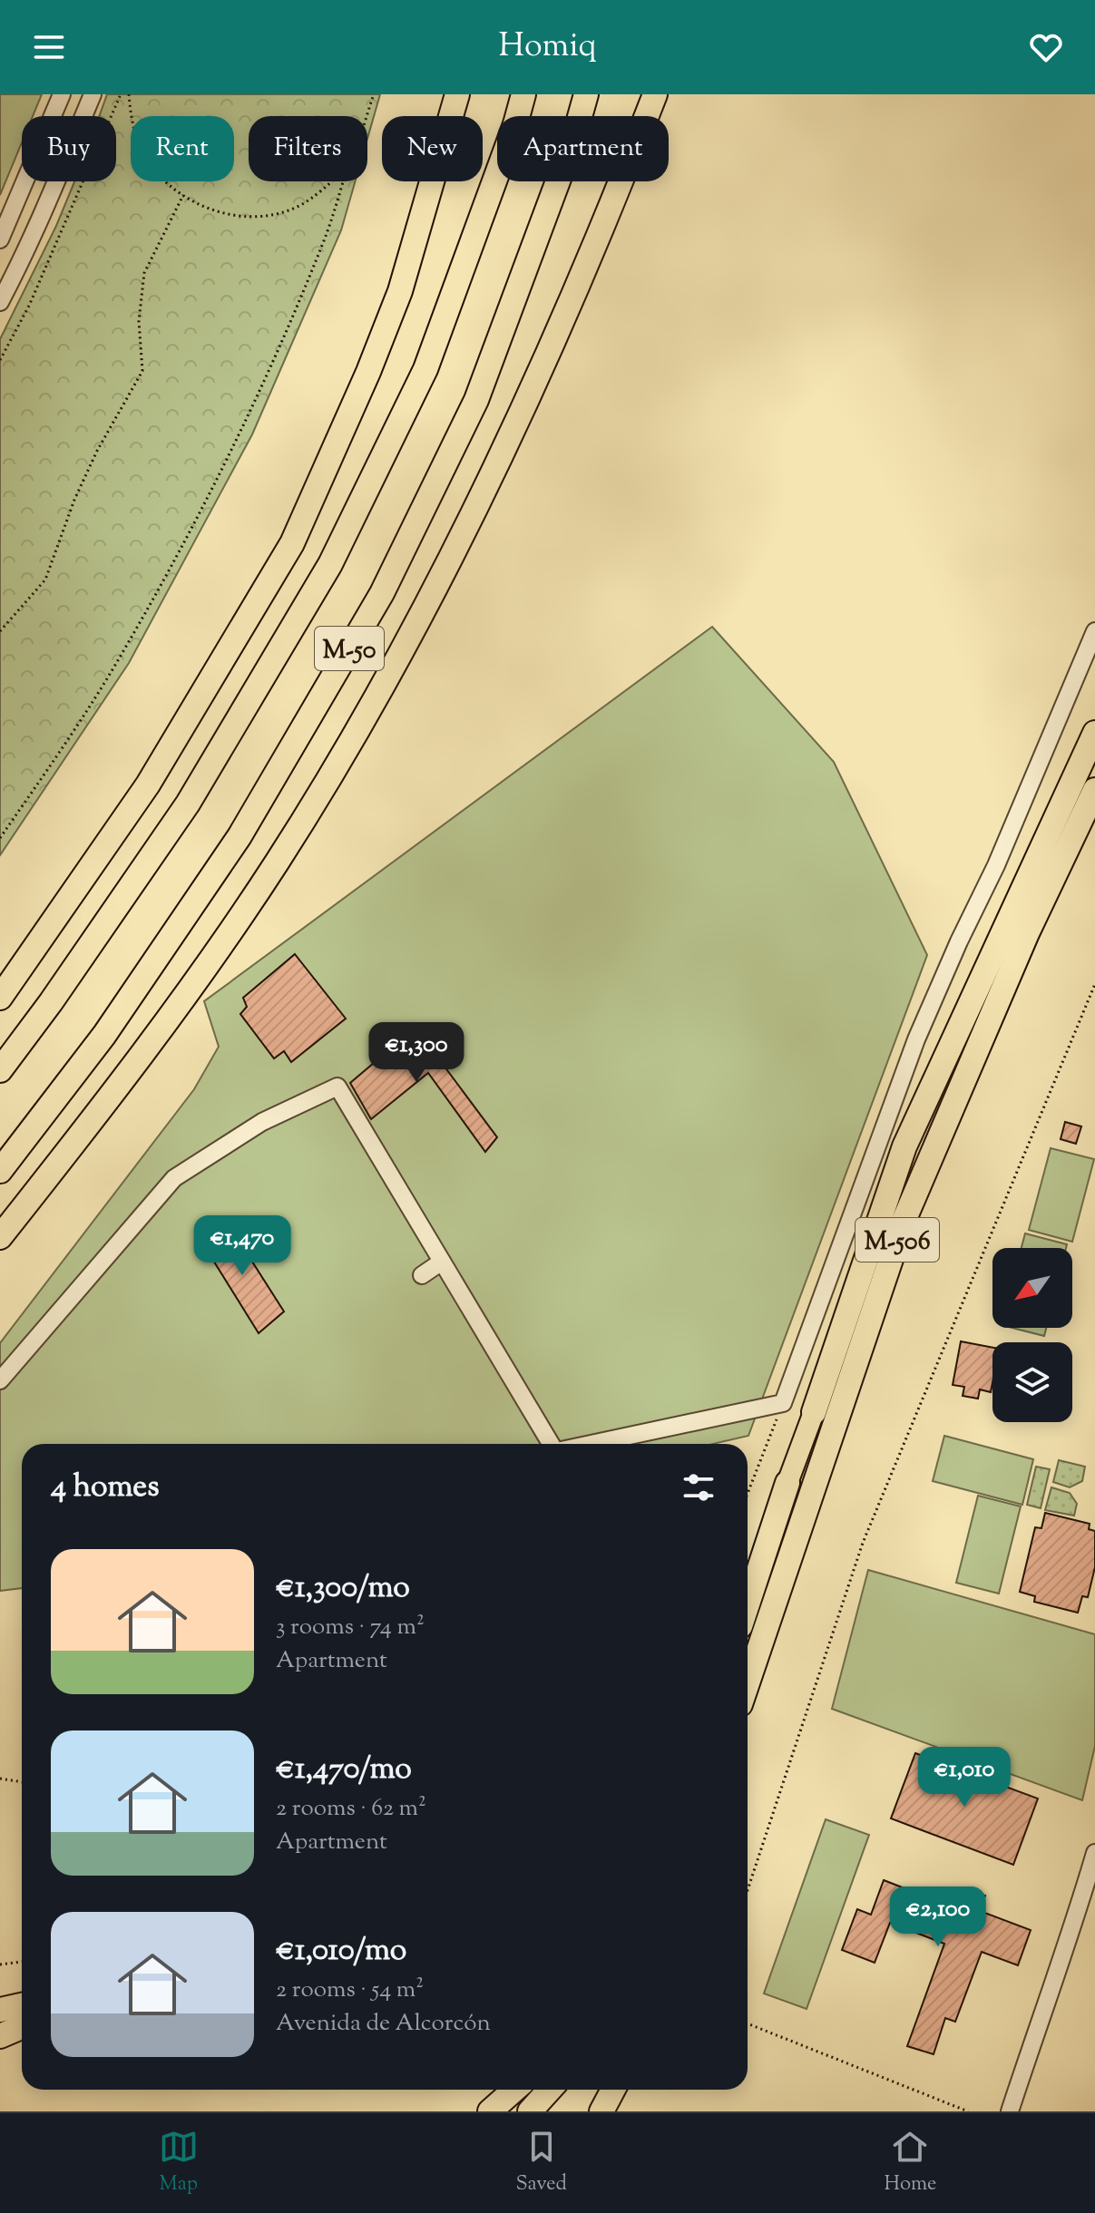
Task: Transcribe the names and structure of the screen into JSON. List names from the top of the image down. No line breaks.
{"streets":{"highway":["M-50","M-506"]},"north":"bottom left","page":{"header":"Homiq","chip":["Buy","Rent","Filters","New","Apartment"],"price":["€1,300","€1,470","€1,010","€2,100"],"heading":"4 homes","list":[{"name":"€1,300/mo","note":"3 rooms · 74 m² · Apartment"},{"name":"€1,470/mo","note":"2 rooms · 62 m² · Apartment"},{"name":"€1,010/mo","note":"2 rooms · 54 m² · Avenida de Alcorcón"}],"tabs":["Map","Saved","Home"]}}
